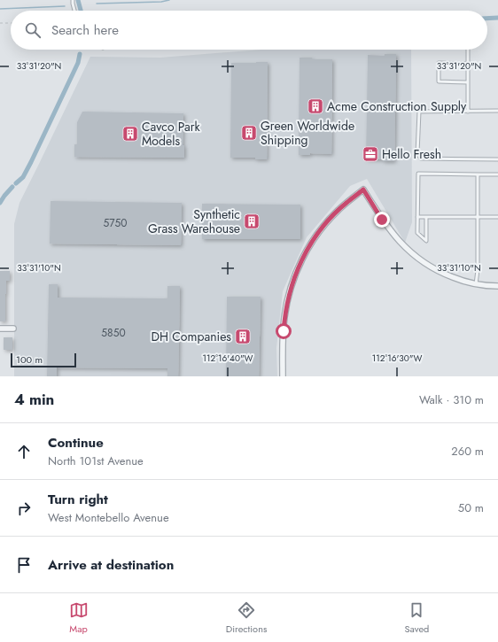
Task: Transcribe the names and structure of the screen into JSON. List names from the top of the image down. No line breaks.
{"places":{"building":["Acme Construction Supply","Green Worldwide Shipping","Cavco Park Models","Synthetic Grass Warehouse","DH Companies"],"office":["Hello Fresh"]},"house_numbers":["5750","5850"],"scale_bar":"100 m","page":{"search":"Search here","scale":"100 m","heading":["4 min","Walk · 310 m"],"list":[["Continue","North 101st Avenue","260 m"],["Turn right","West Montebello Avenue","50 m"],"Arrive at destination"],"nav":["Map","Directions","Saved"]},"coordinates":["33°31'20\"N","33°31'10\"N","112°16'40\"W","112°16'30\"W"]}
